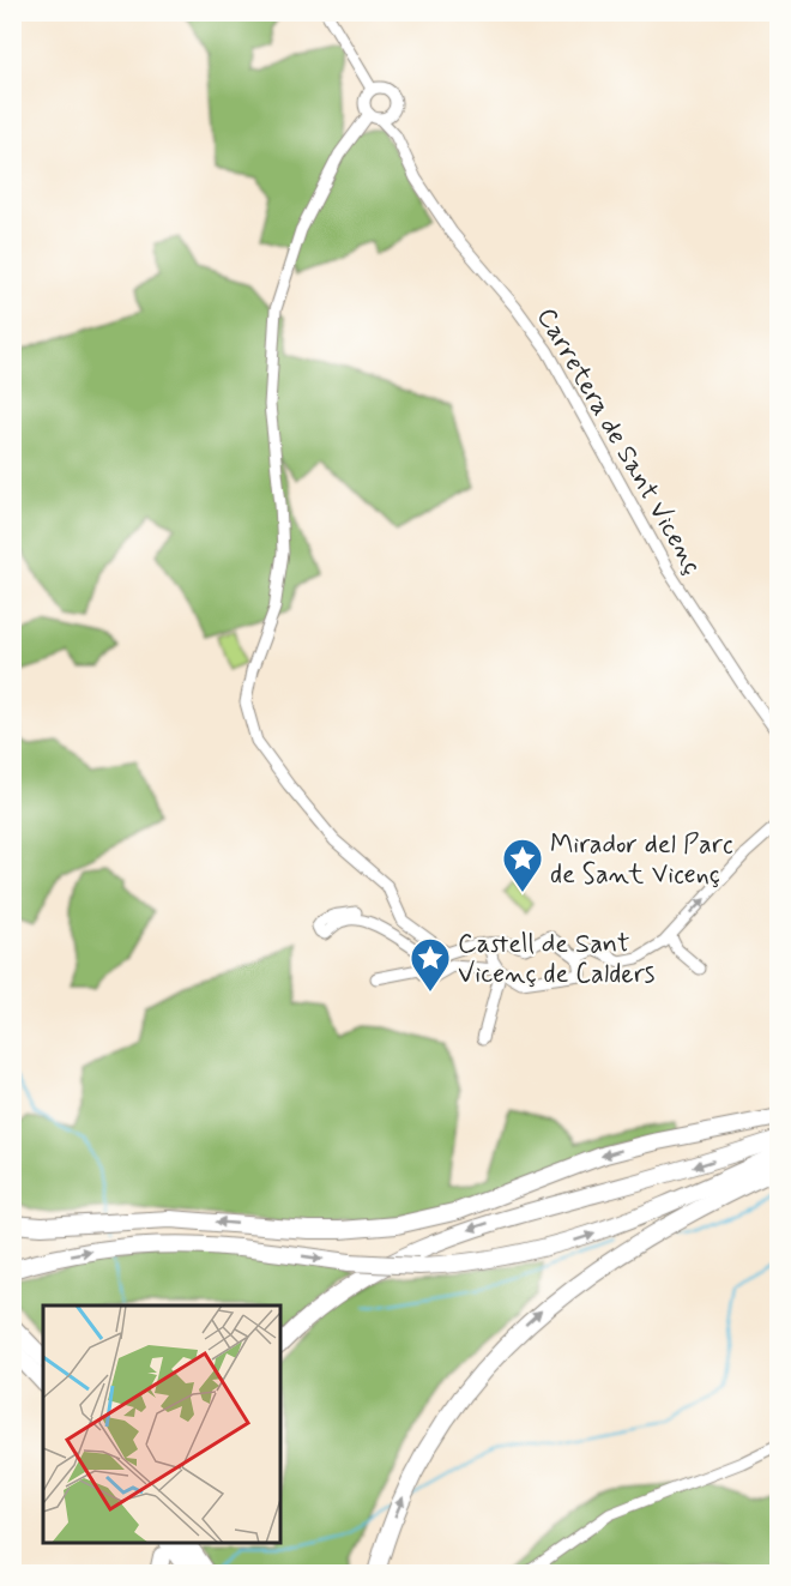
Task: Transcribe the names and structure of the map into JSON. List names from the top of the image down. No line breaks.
{"streets":{"street":["Carretera de Sant Vicenç"]},"places":{"place":["Mirador del Parc de Sant Vicenç","Castell de Sant Vicenç de Calders"]}}
